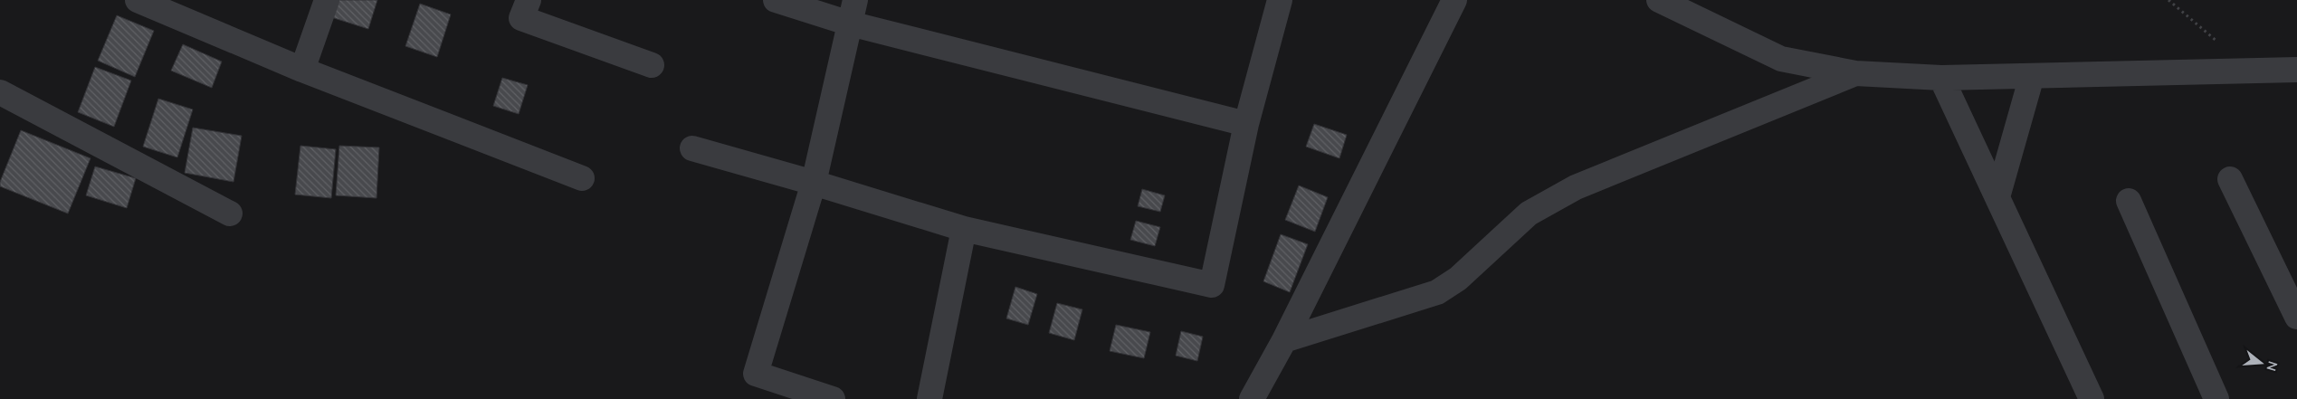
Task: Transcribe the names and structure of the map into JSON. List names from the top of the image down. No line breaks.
{"north":"right"}
